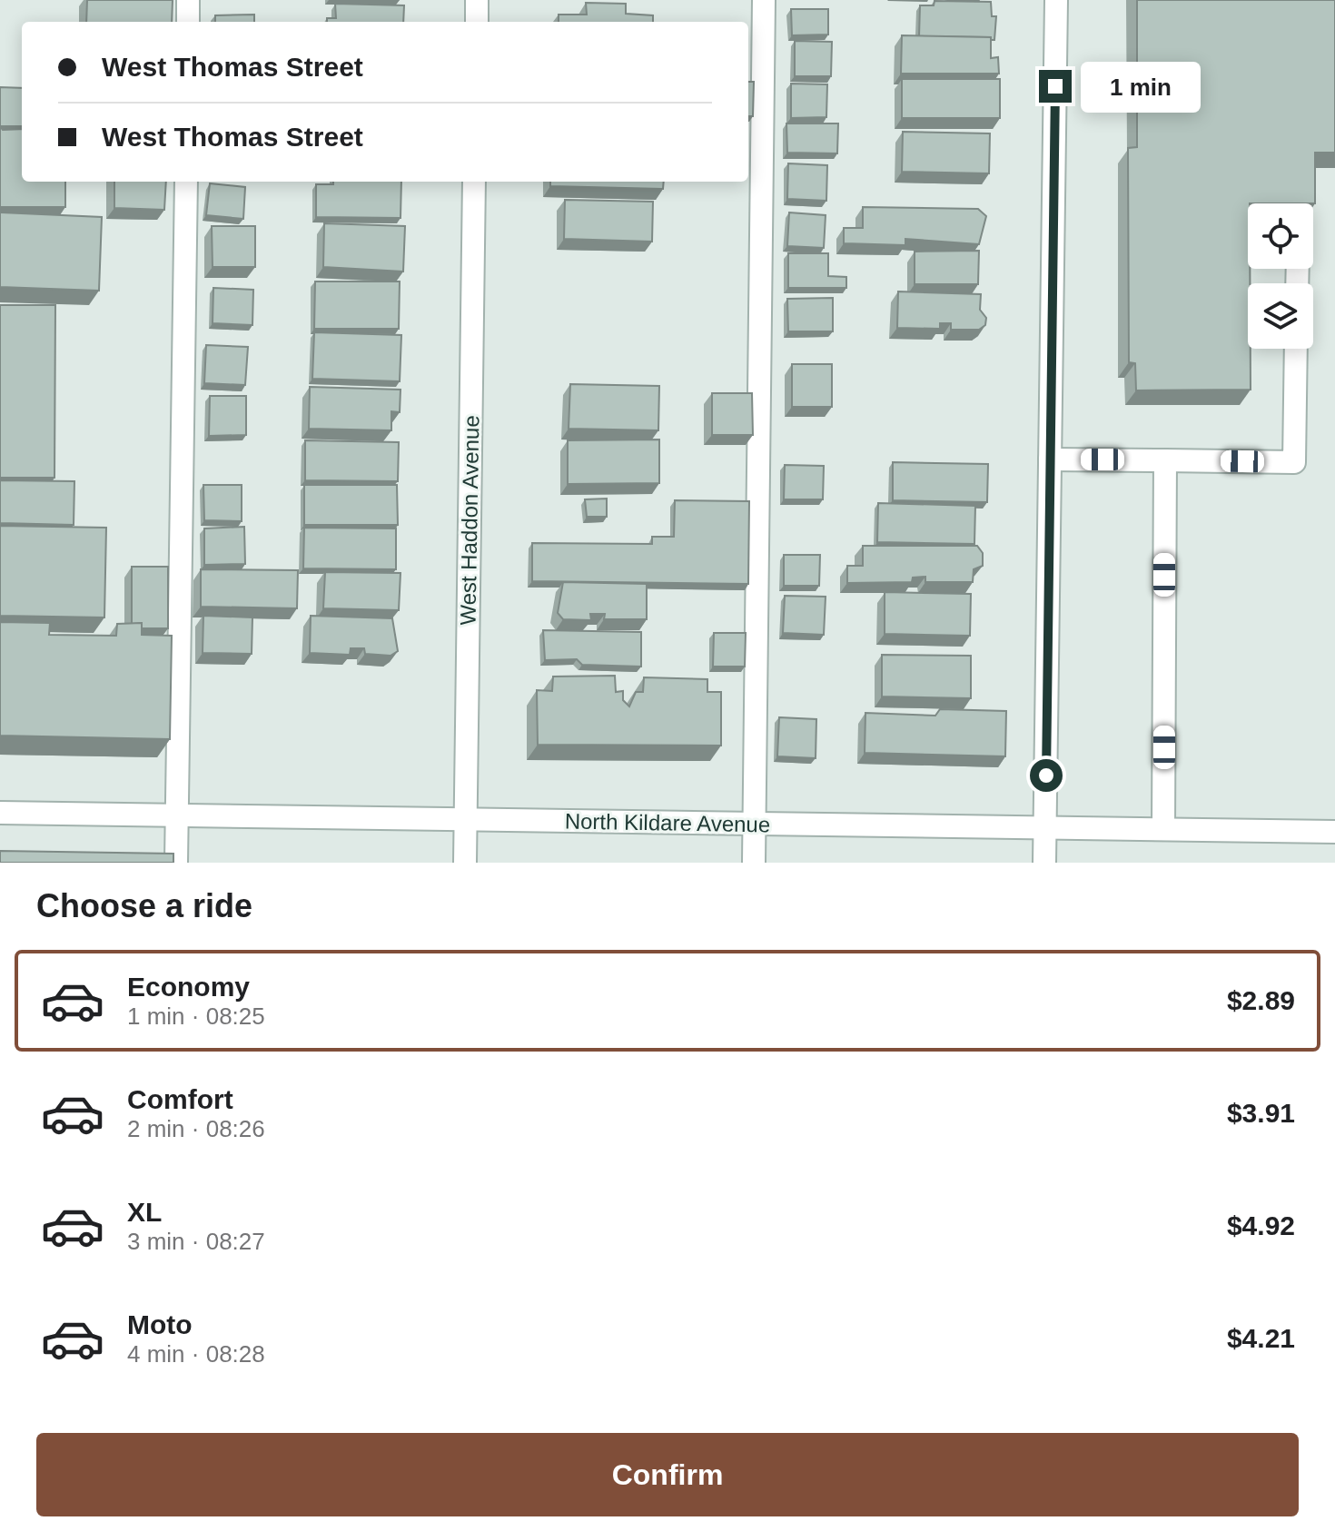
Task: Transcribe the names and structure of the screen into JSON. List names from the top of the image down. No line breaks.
{"streets":{"street":["West Haddon Avenue","North Kildare Avenue"]},"crossings":[["West Haddon Avenue","North Kildare Avenue"]],"page":{"banner":["West Thomas Street","West Thomas Street"],"bubble":"1 min","heading":"Choose a ride","list":[{"name":"Economy","note":"1 min · 08:25","value":"$2.89"},{"name":"Comfort","note":"2 min · 08:26","value":"$3.91"},{"name":"XL","note":"3 min · 08:27","value":"$4.92"},{"name":"Moto","note":"4 min · 08:28","value":"$4.21"}],"buttons":"Confirm"}}
